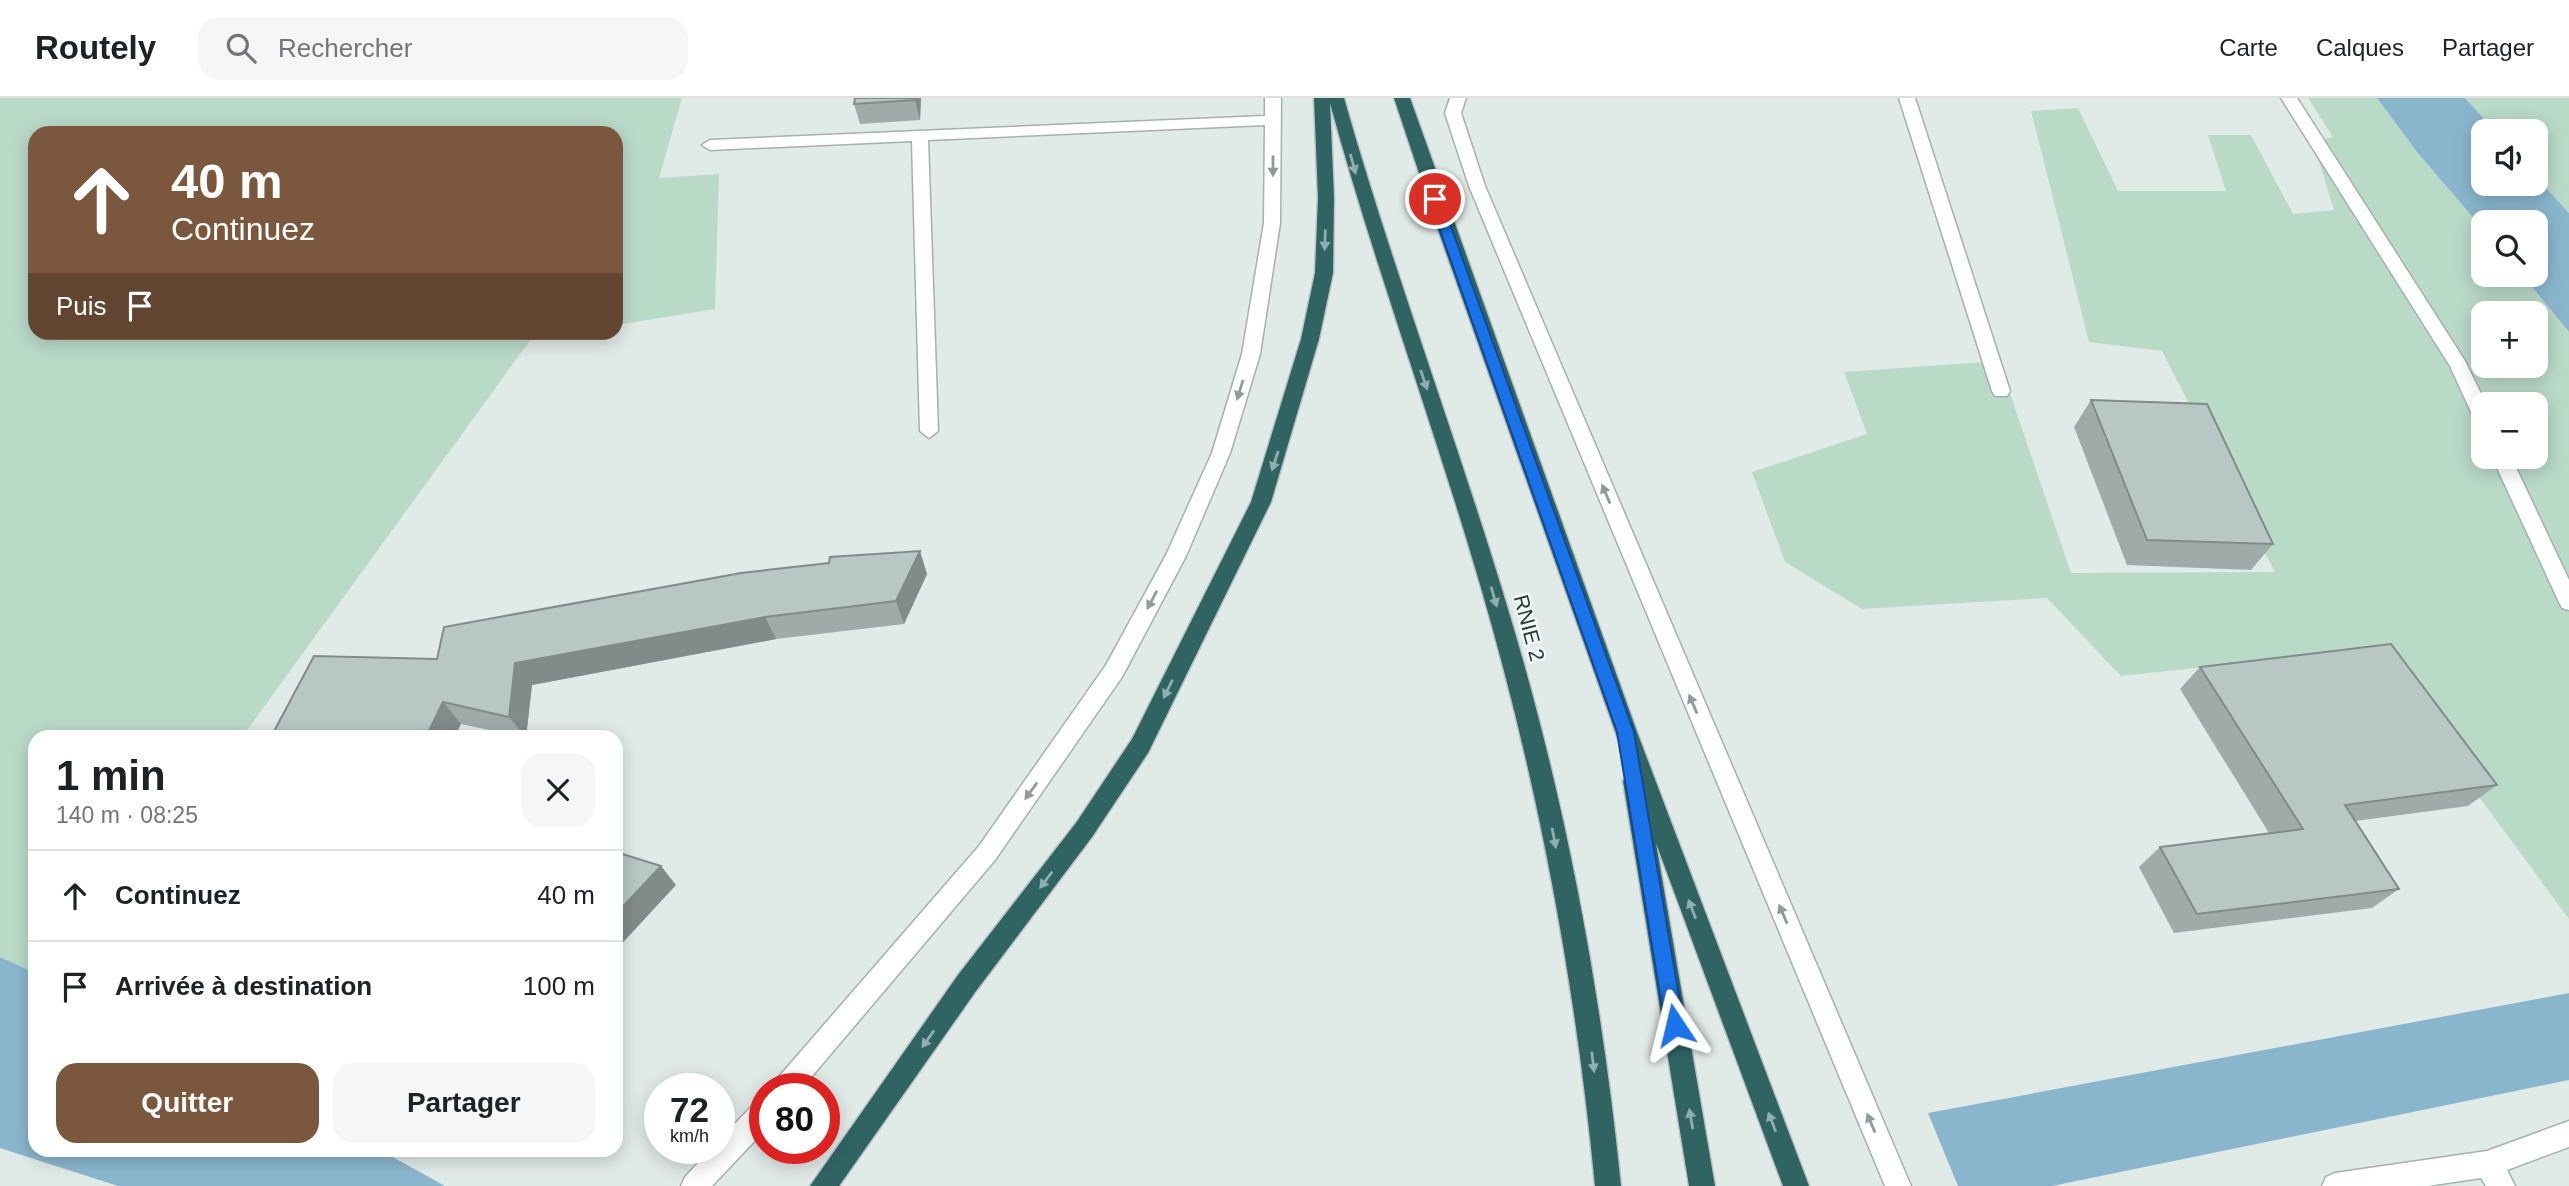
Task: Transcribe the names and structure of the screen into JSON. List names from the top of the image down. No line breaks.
{"streets":{"highway":["RNIE 2"]},"page":{"header":"Routely","search":"Rechercher","nav":["Carte","Calques","Partager"],"map_buttons":["+","−"],"turn":["40 m","Continuez"],"then":"Puis","heading":["1 min","140 m · 08:25"],"list":[{"name":"Continuez","value":"40 m"},{"name":"Arrivée à destination","value":"100 m"}],"buttons":["Quitter","Partager"],"speed":"72 km/h","limit":"80"}}
